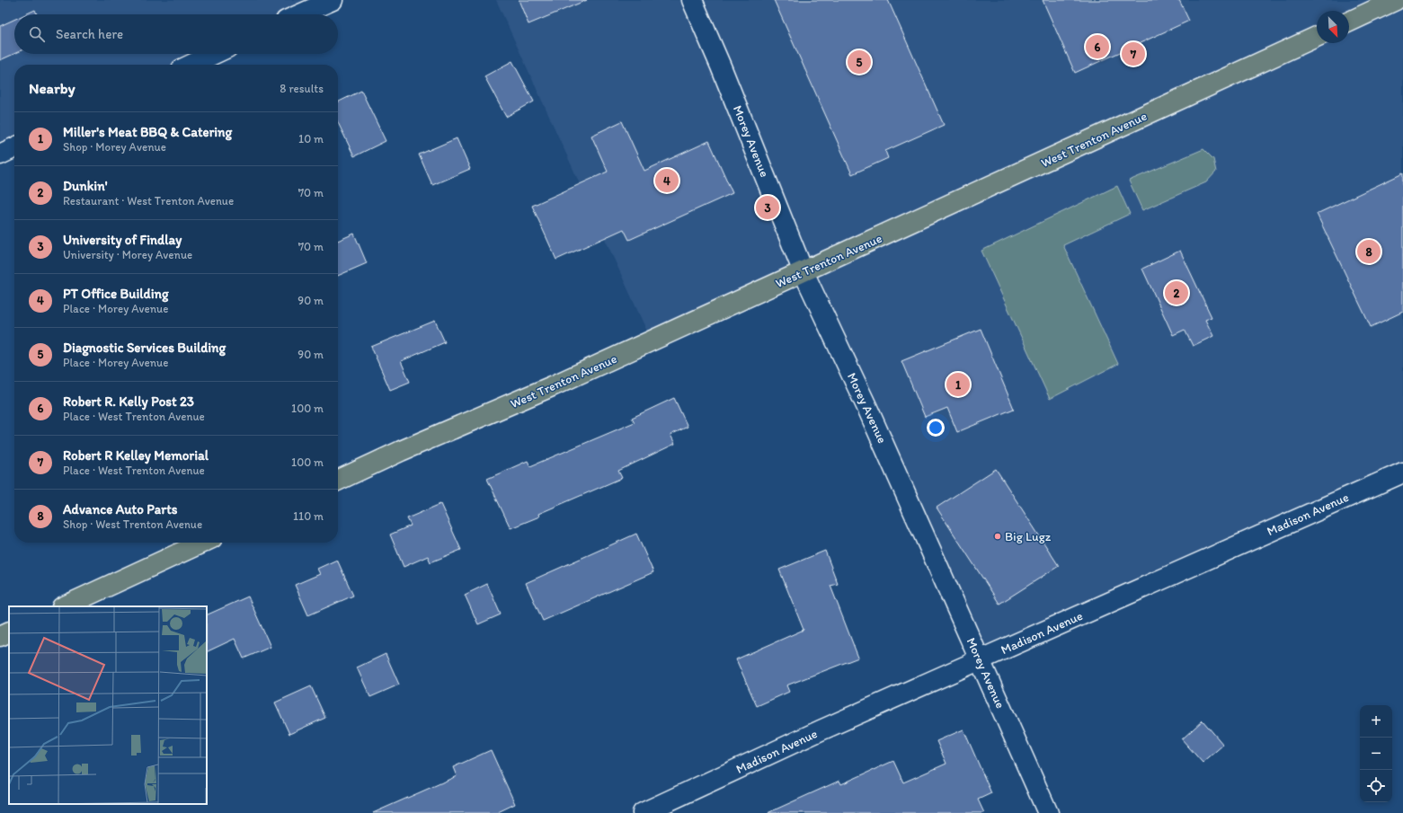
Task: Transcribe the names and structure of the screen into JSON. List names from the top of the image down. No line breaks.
{"streets":{"main road":["West Trenton Avenue"],"street":["Morey Avenue","Madison Avenue"]},"crossings":[["West Trenton Avenue","Morey Avenue"],["Morey Avenue","Madison Avenue"]],"places":["Big Lugz"],"north":"bottom right","page":{"search":"Search here","pins":["6","7","5","4","3","8","2","1"],"heading":["Nearby","8 results"],"list":[{"mark":"1","name":"Miller's Meat BBQ & Catering","note":"Shop · Morey Avenue","value":"10 m"},{"mark":"2","name":"Dunkin'","note":"Restaurant · West Trenton Avenue","value":"70 m"},{"mark":"3","name":"University of Findlay","note":"University · Morey Avenue","value":"70 m"},{"mark":"4","name":"PT Office Building","note":"Place · Morey Avenue","value":"90 m"},{"mark":"5","name":"Diagnostic Services Building","note":"Place · Morey Avenue","value":"90 m"},{"mark":"6","name":"Robert R. Kelly Post 23","note":"Place · West Trenton Avenue","value":"100 m"},{"mark":"7","name":"Robert R Kelley Memorial","note":"Place · West Trenton Avenue","value":"100 m"},{"mark":"8","name":"Advance Auto Parts","note":"Shop · West Trenton Avenue","value":"110 m"}],"map_buttons":["+","−"]}}
